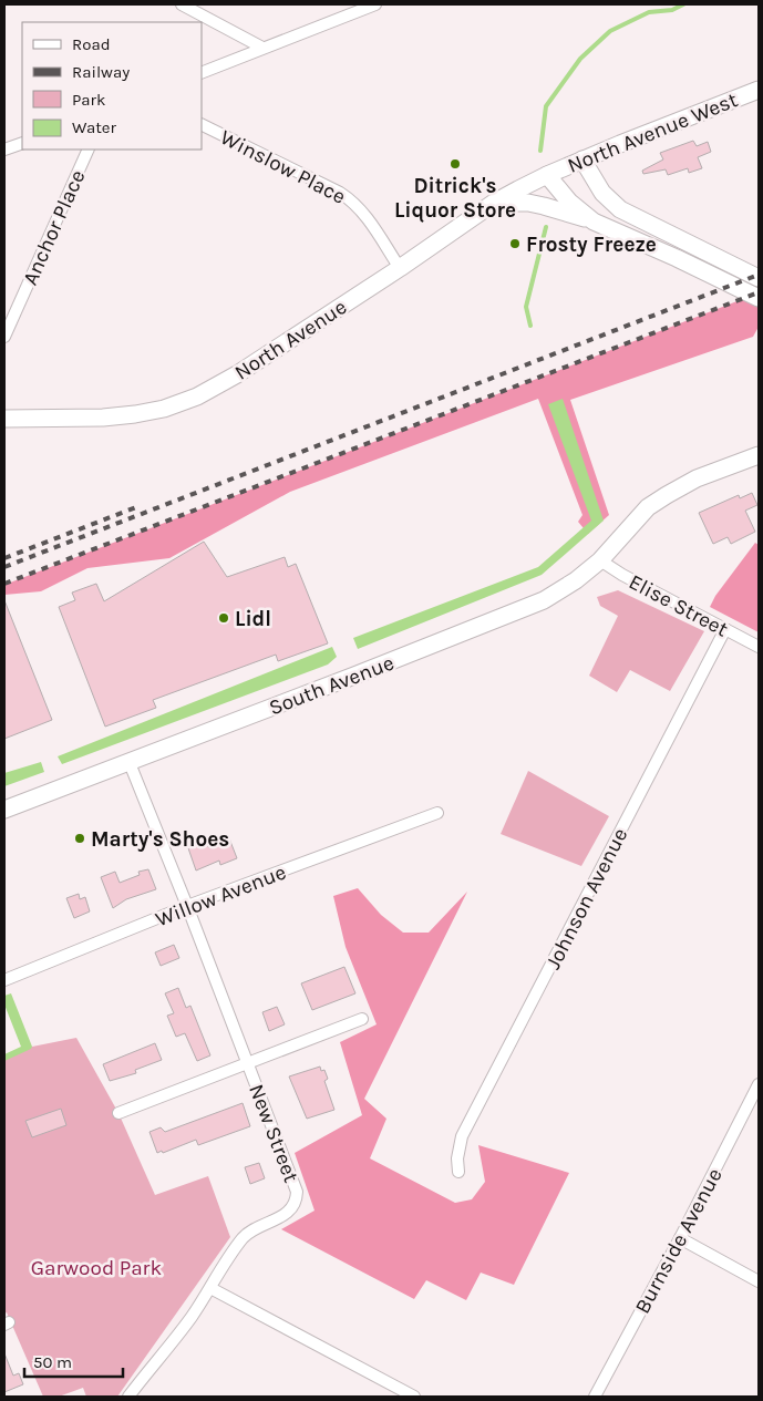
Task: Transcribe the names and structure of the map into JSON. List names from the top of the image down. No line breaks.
{"streets":{"main road":["North Avenue West","North Avenue","South Avenue"],"street":["Winslow Place","Anchor Place","Elise Street","Willow Avenue","Johnson Avenue","New Street","Burnside Avenue"]},"crossings":[["North Avenue West","North Avenue"],["Winslow Place","North Avenue"],["Elise Street","South Avenue"],["Elise Street","Johnson Avenue"],["South Avenue","New Street"],["Willow Avenue","New Street"]],"parks":["Garwood Park"],"places":["Ditrick's Liquor Store","Frosty Freeze","Lidl","Marty's Shoes"],"legend":["Road","Railway","Park","Water"],"scale_bar":"50 m"}
